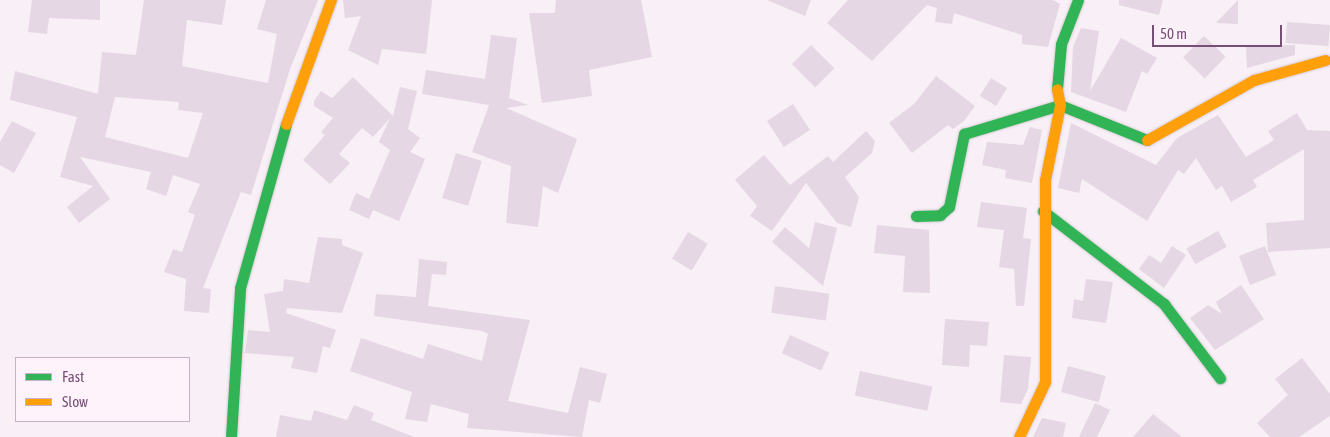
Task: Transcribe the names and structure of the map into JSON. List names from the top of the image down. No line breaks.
{"legend":["Fast","Slow"],"scale_bar":"50 m"}
